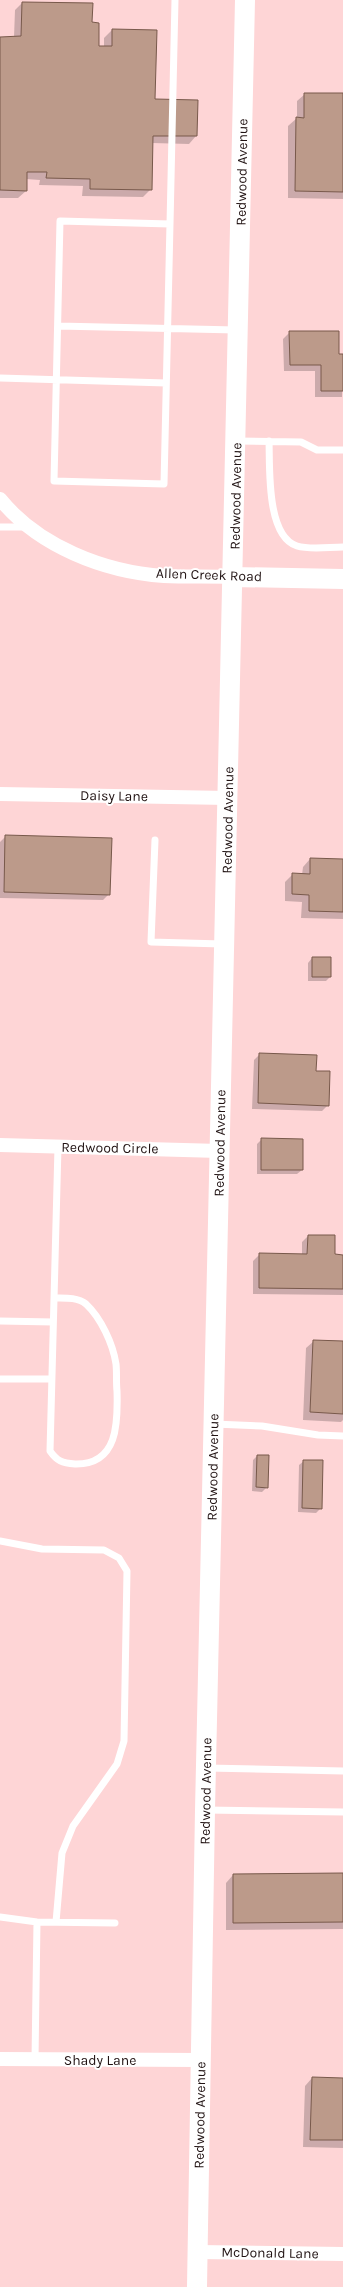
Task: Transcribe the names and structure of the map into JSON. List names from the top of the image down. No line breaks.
{"streets":{"main road":["Redwood Avenue","Allen Creek Road"],"street":["Daisy Lane","Redwood Circle","Shady Lane","McDonald Lane"]},"crossings":[["Redwood Avenue","Allen Creek Road"],["Redwood Avenue","Daisy Lane"],["Redwood Avenue","Redwood Circle"],["Redwood Avenue","Shady Lane"],["Redwood Avenue","McDonald Lane"]]}
